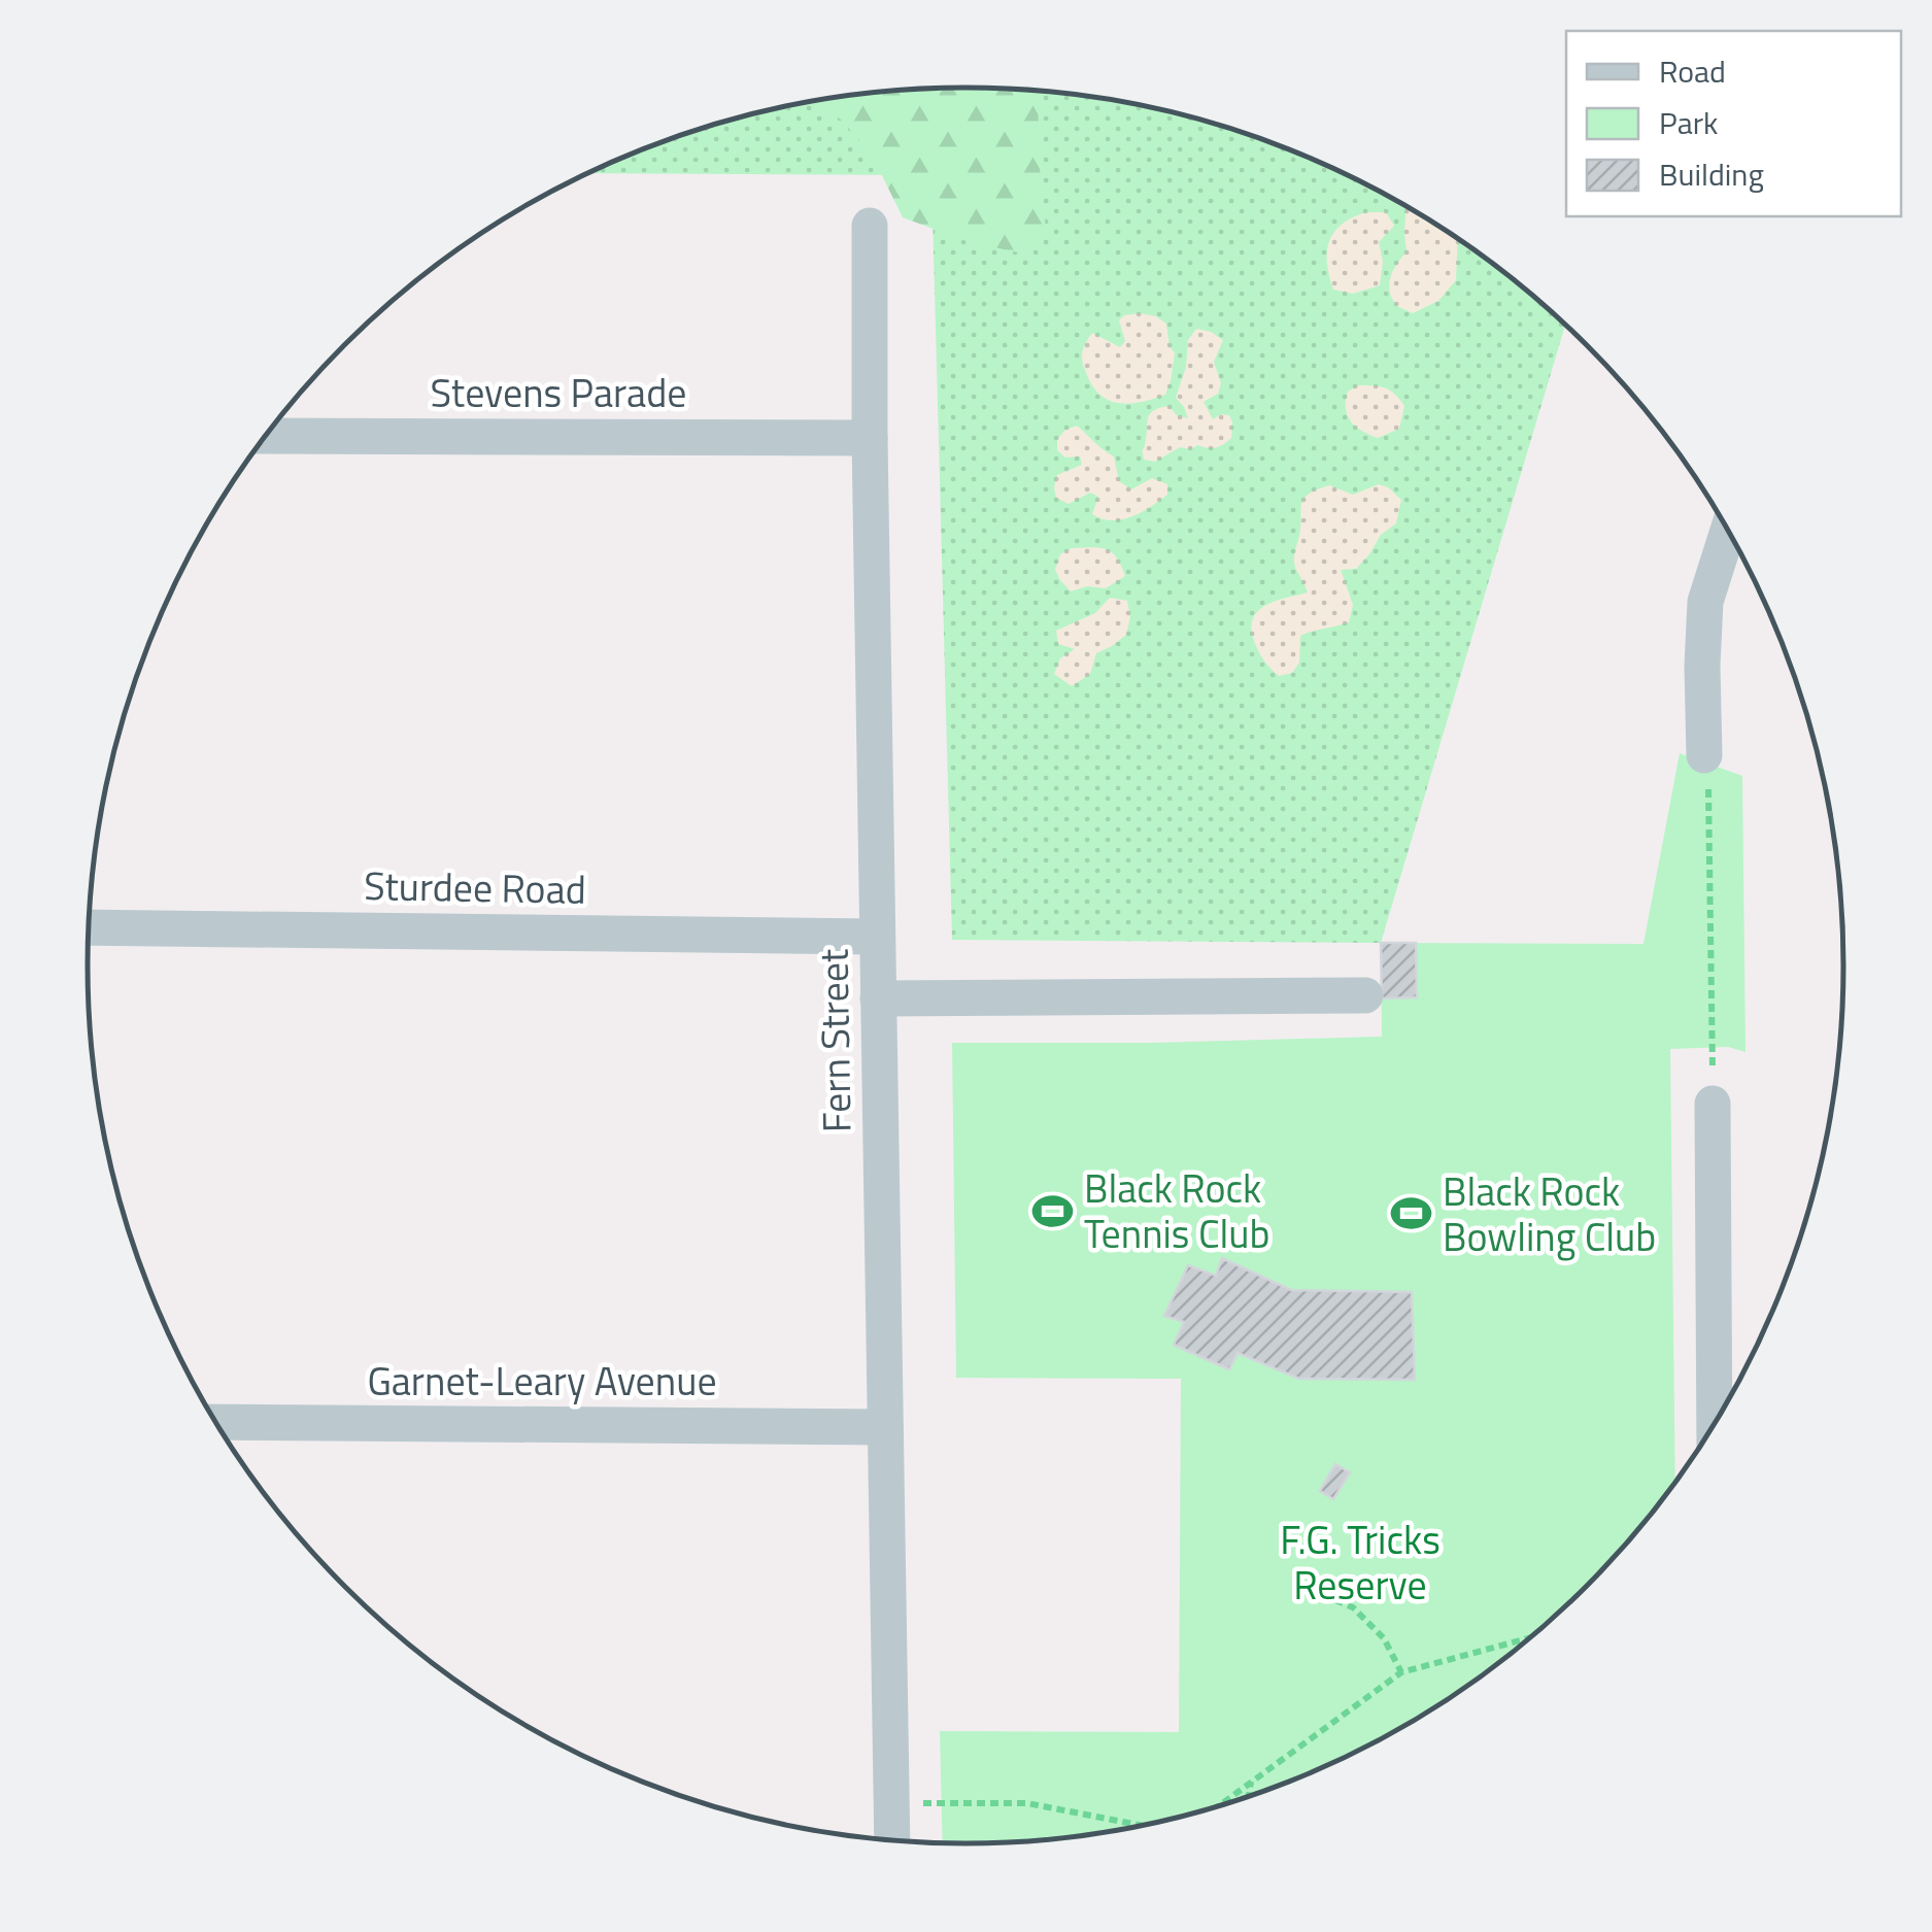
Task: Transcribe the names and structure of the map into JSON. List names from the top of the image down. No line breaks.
{"streets":{"street":["Stevens Parade","Sturdee Road","Fern Street","Garnet-Leary Avenue"]},"crossings":[["Stevens Parade","Fern Street"],["Sturdee Road","Fern Street"],["Fern Street","Garnet-Leary Avenue"]],"parks":["F.G. Tricks Reserve"],"places":{"sports":["Black Rock Tennis Club","Black Rock Bowling Club"]},"legend":["Road","Park","Building"]}
